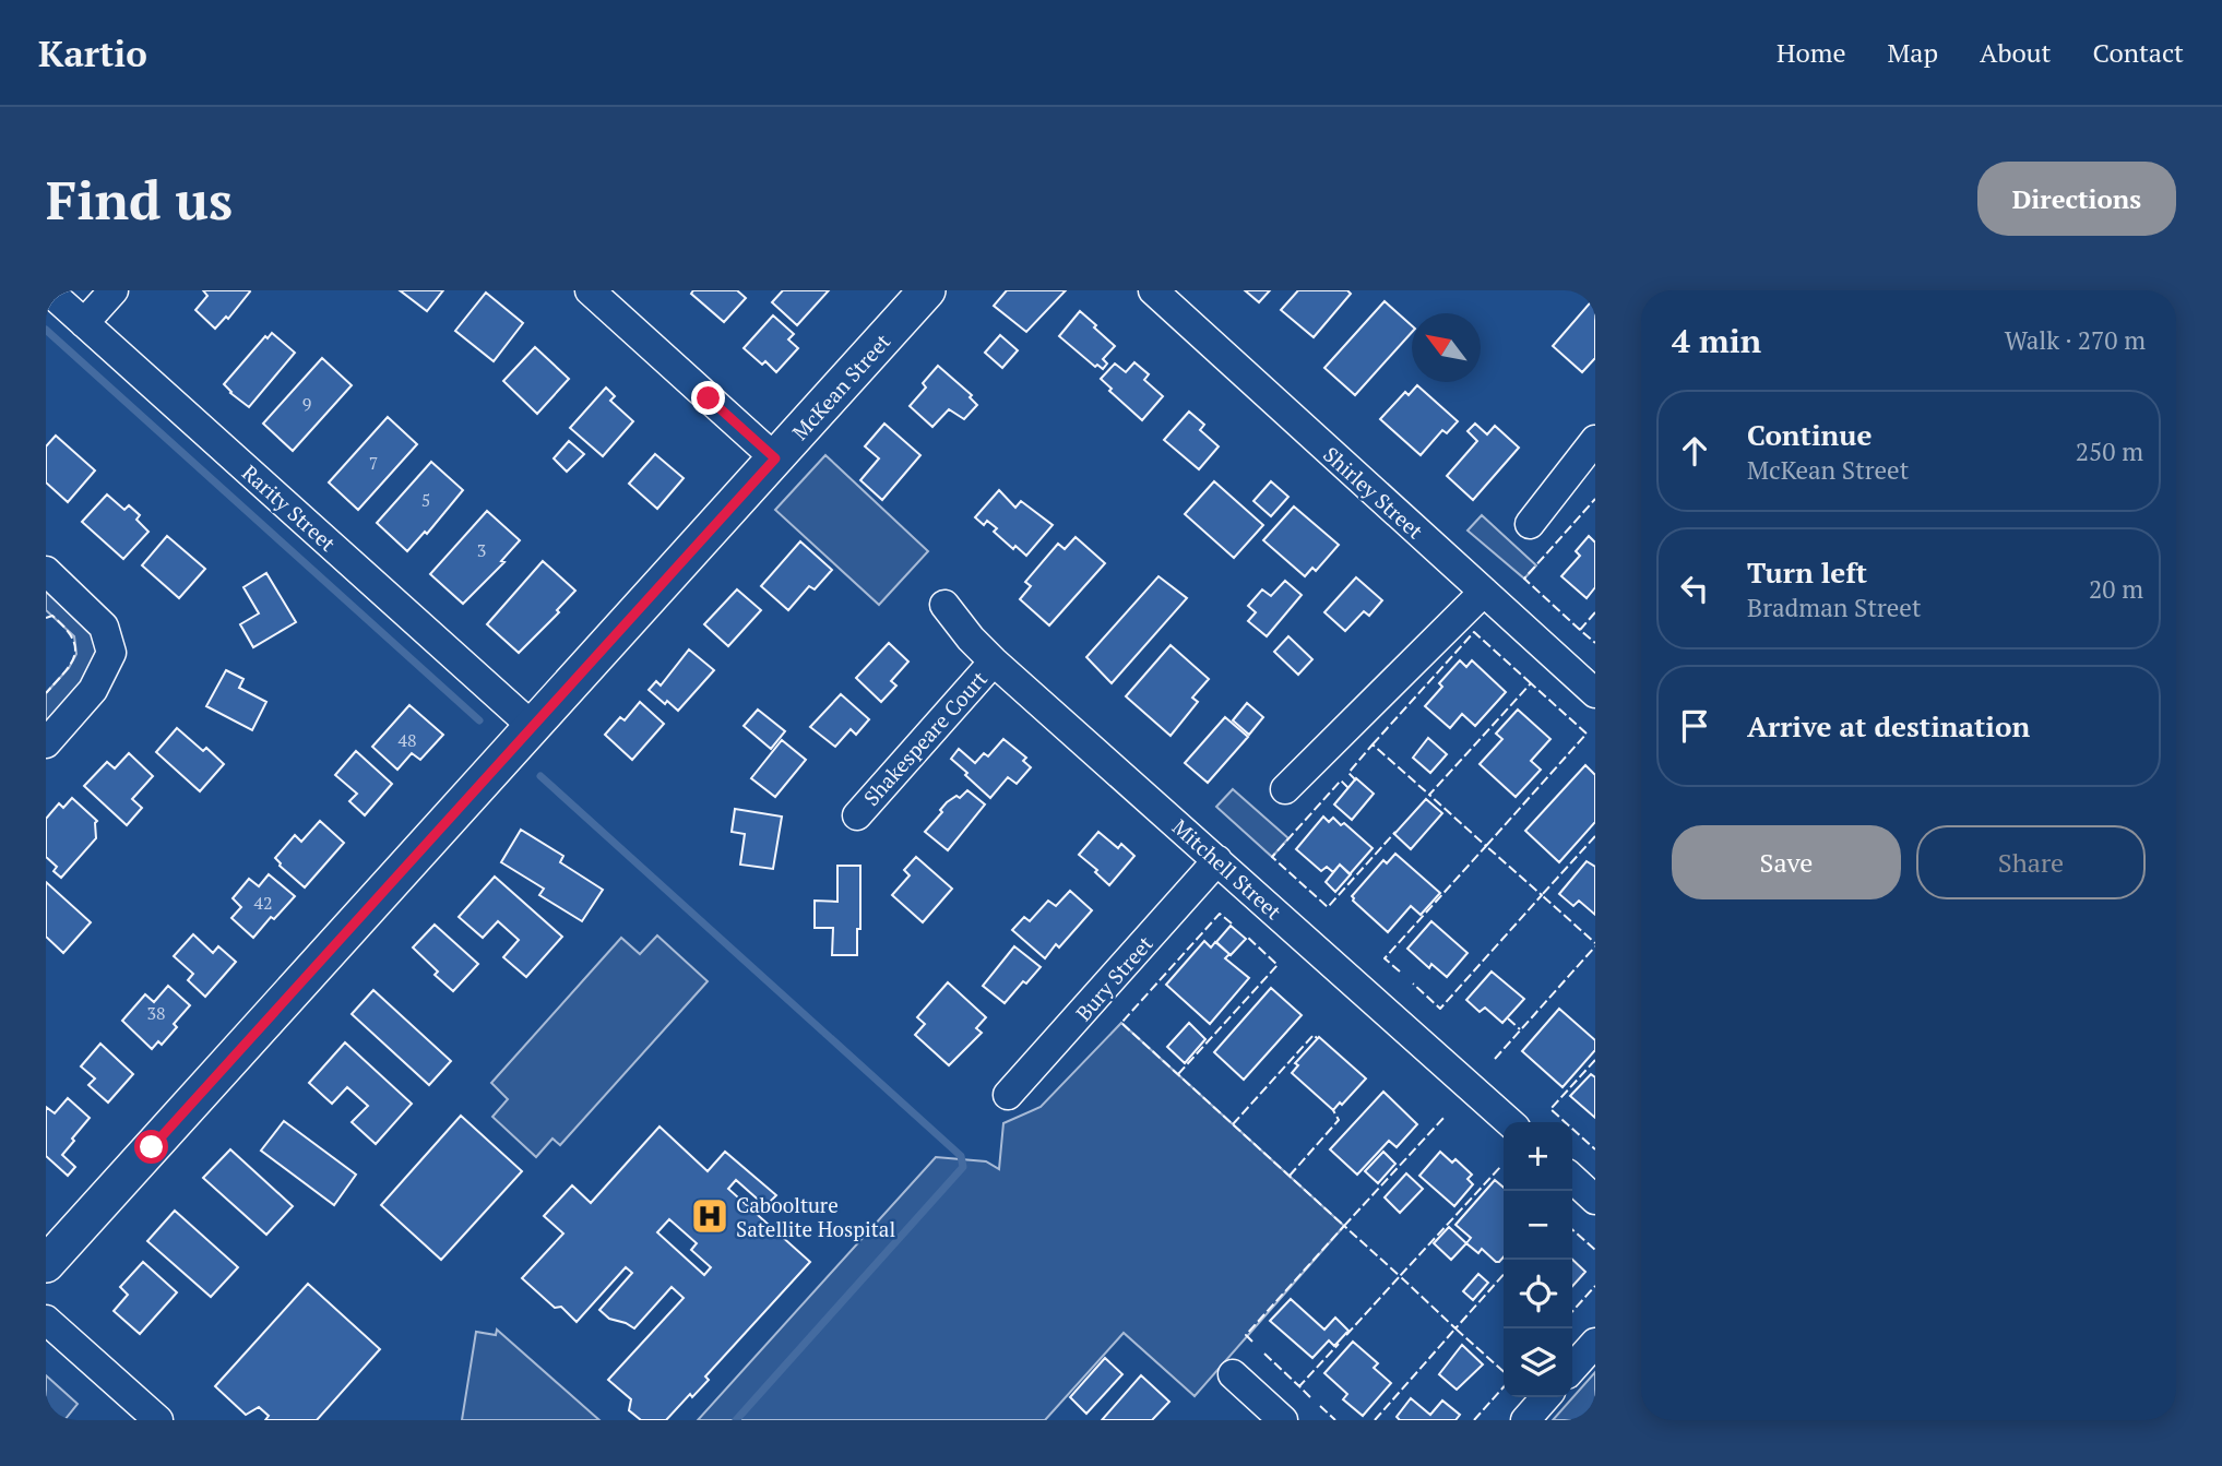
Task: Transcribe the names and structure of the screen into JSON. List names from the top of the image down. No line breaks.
{"streets":{"main road":["McKean Street"],"street":["Shirley Street","Rarity Street","Shakespeare Court","Mitchell Street","Bury Street"]},"crossings":[["McKean Street","Rarity Street"],["Shakespeare Court","Mitchell Street"],["Mitchell Street","Bury Street"]],"places":{"hospital":["Caboolture Satellite Hospital"]},"house_numbers":["9","7","5","3","48","42","38"],"north":"top left","page":{"header":"Kartio","nav":["Home","Map","About","Contact"],"buttons":["Directions",["Save","Share"]],"title":"Find us","heading":["4 min","Walk · 270 m"],"list":[["Continue","McKean Street","250 m"],["Turn left","Bradman Street","20 m"],"Arrive at destination"],"map_buttons":["+","−"]}}
